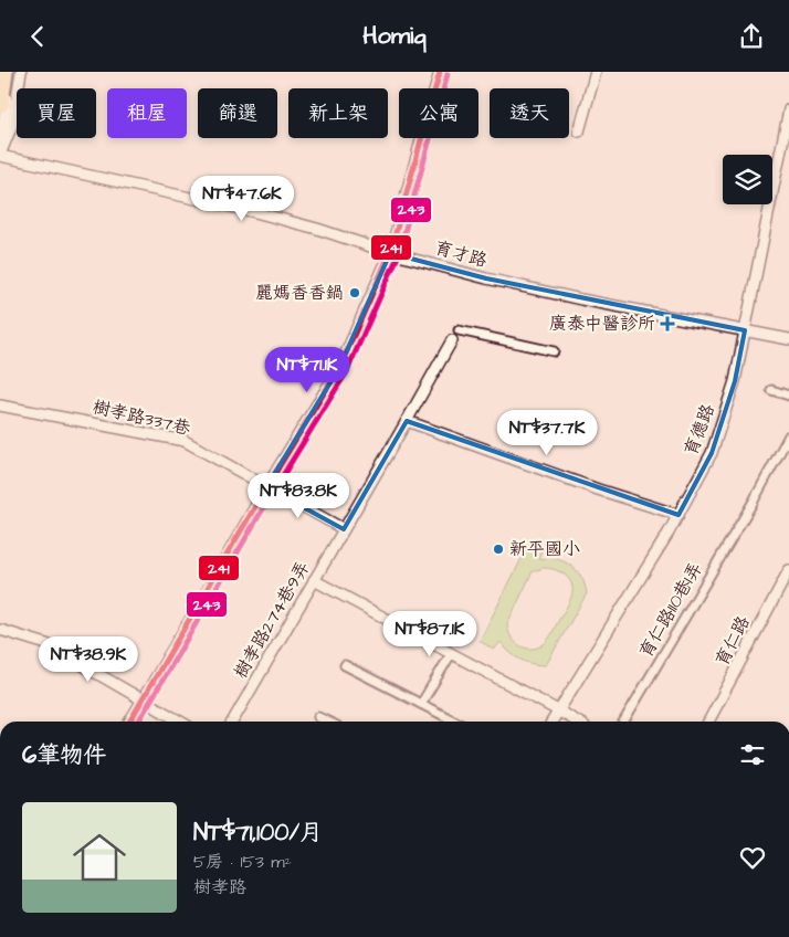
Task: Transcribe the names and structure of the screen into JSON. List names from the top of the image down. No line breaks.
{"streets":{"street":["育才路","樹孝路337巷","育德路","育仁路110巷1弄","樹孝路274巷9弄","育仁路"]},"crossings":[["育才路","育德路"],["樹孝路337巷","樹孝路274巷9弄"]],"places":{"other":["麗媽香香鍋","新平國小"],"health":["廣泰中醫診所"]},"lines":["transit line 241","transit line 243"],"page":{"header":"Homiq","chip":["買屋","租屋","篩選","新上架","公寓","透天"],"price":["NT$47.6K","NT$71.1K","NT$37.7K","NT$83.8K","NT$87.1K","NT$38.9K"],"heading":"6筆物件","list":[{"name":"NT$71,100/月","note":"5房 · 153 m² · 樹孝路"}]}}
